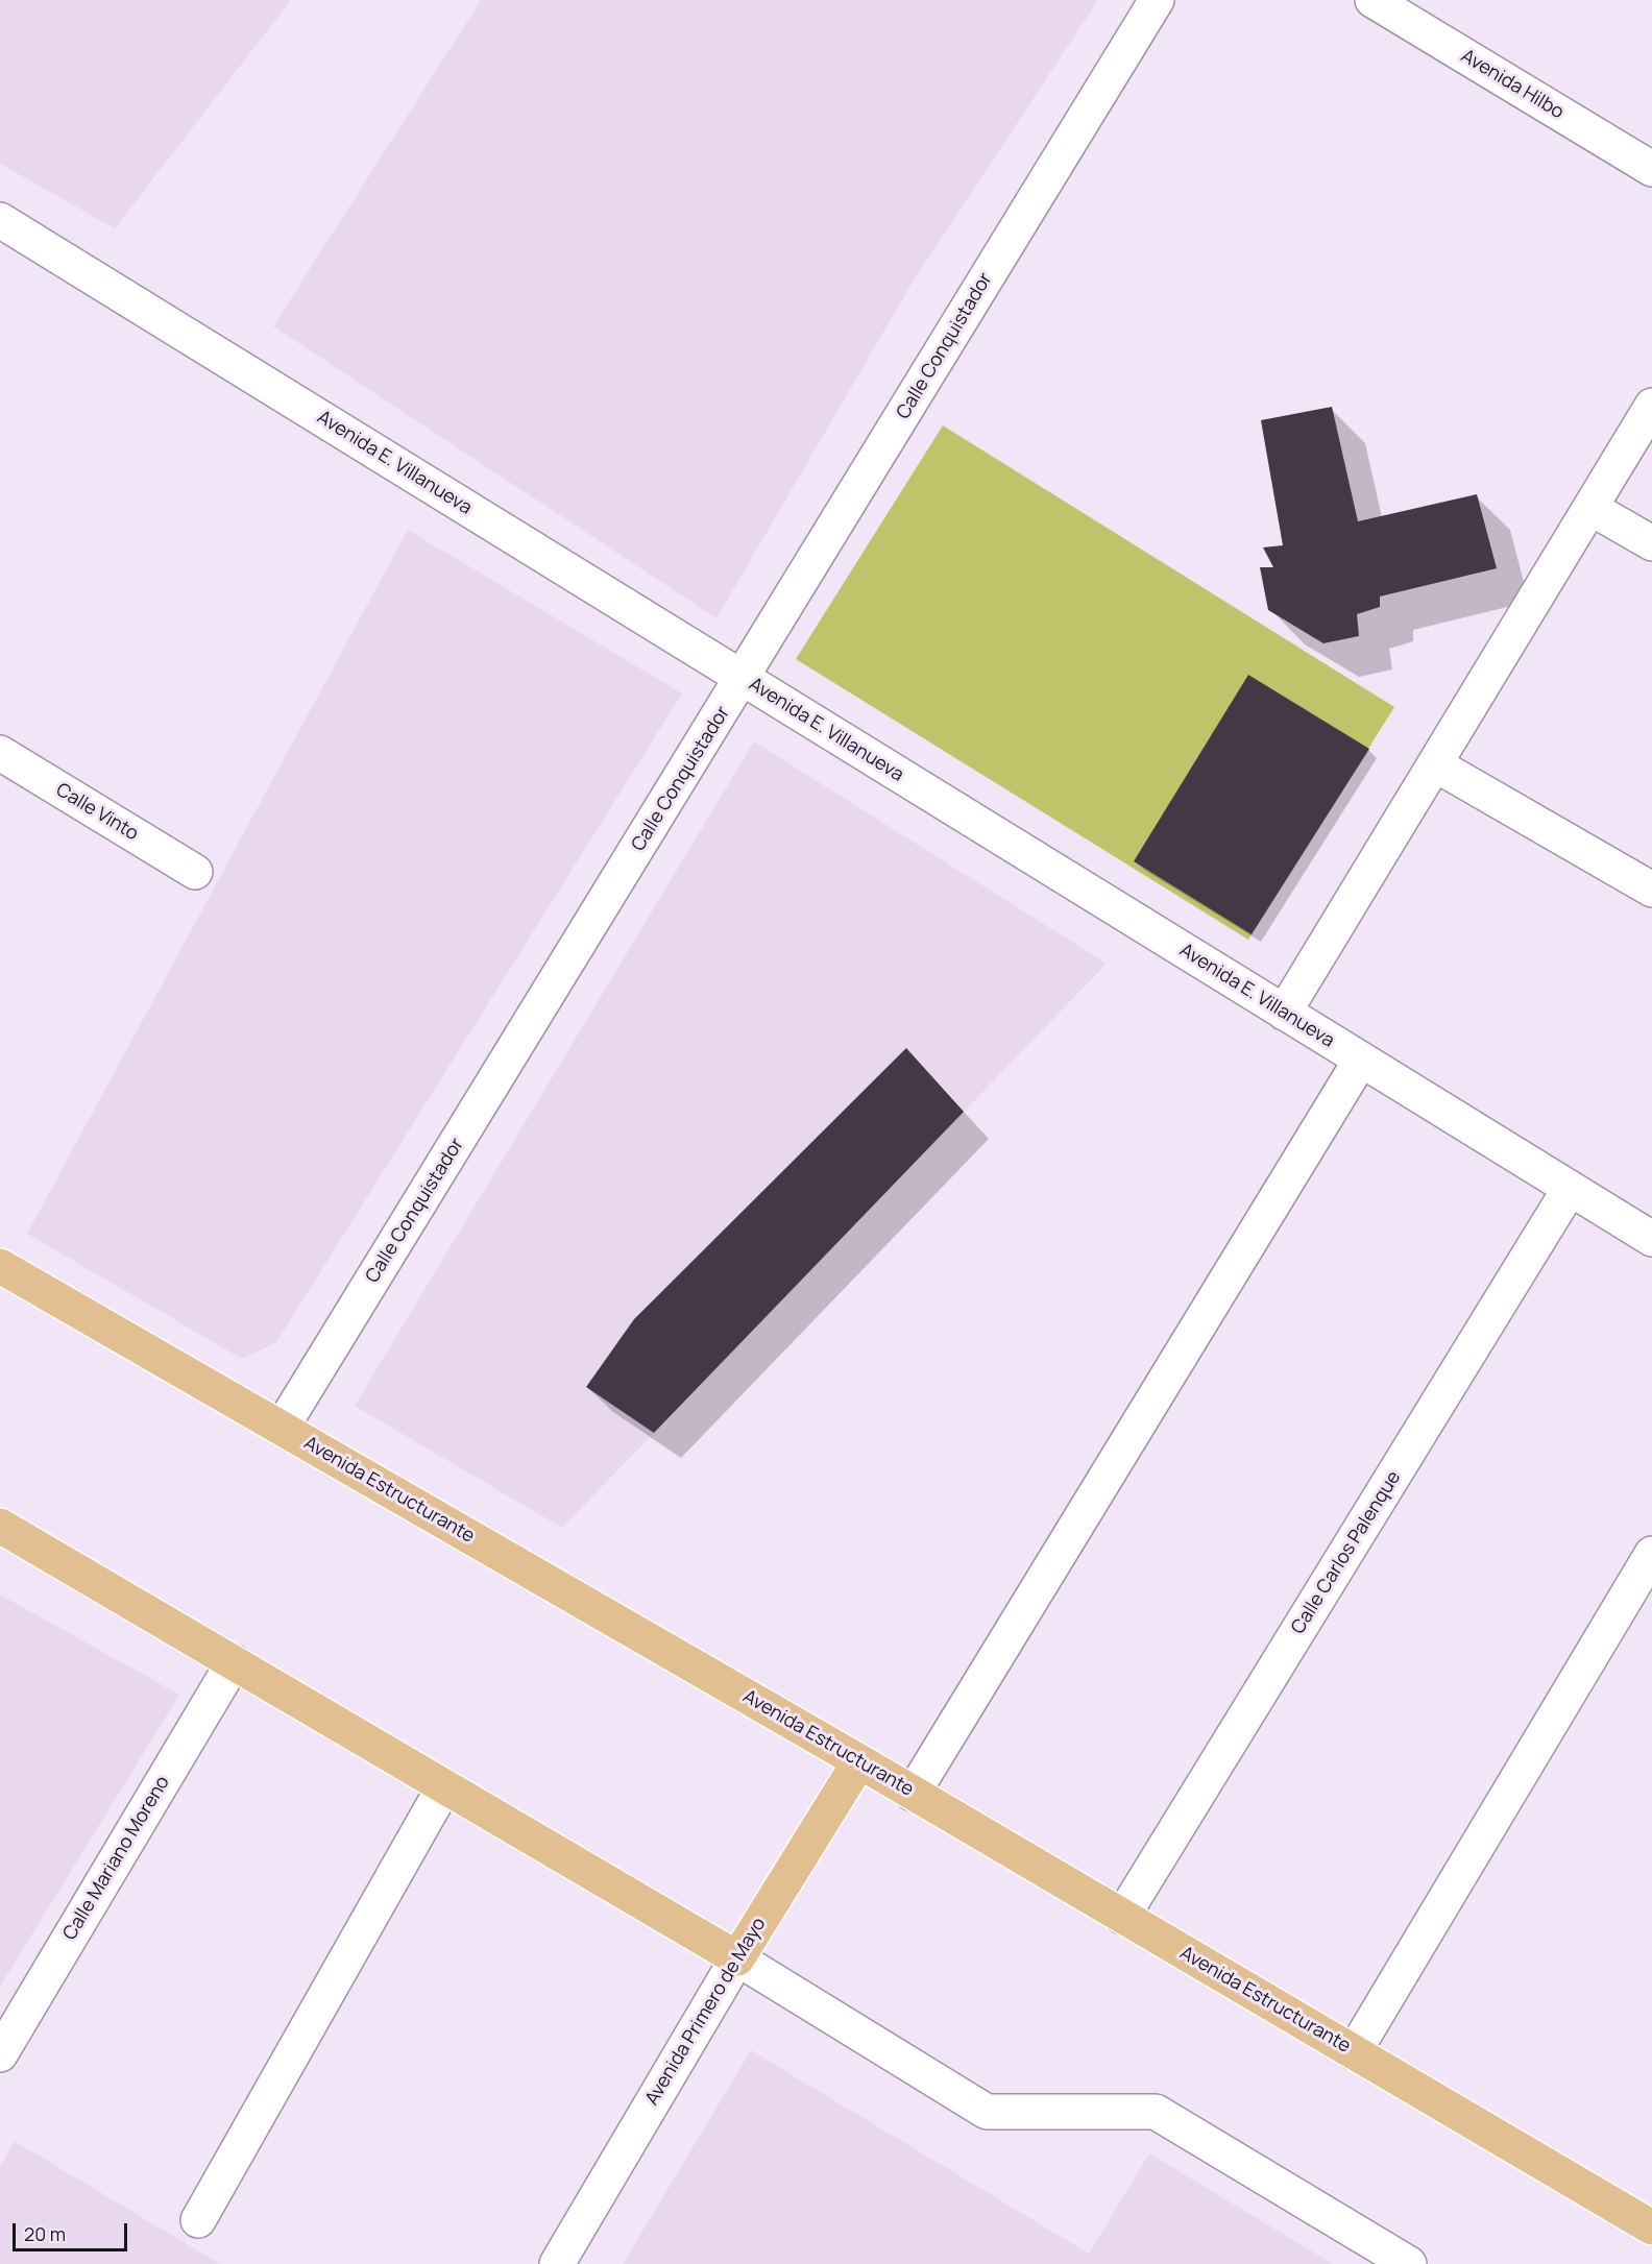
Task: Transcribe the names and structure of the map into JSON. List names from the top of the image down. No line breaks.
{"streets":{"main road":["Avenida Estructurante","Avenida Primero de Mayo"],"street":["Avenida Hilbo","Calle Conquistador","Avenida E. Villanueva","Calle Vinto","Calle Carlos Palenque","Calle Mariano Moreno"]},"crossings":[["Calle Conquistador","Avenida E. Villanueva"],["Calle Conquistador","Avenida Estructurante"],["Avenida E. Villanueva","Calle Carlos Palenque"],["Avenida Estructurante","Calle Carlos Palenque"],["Avenida Estructurante","Avenida Primero de Mayo"]],"scale_bar":"20 m"}
